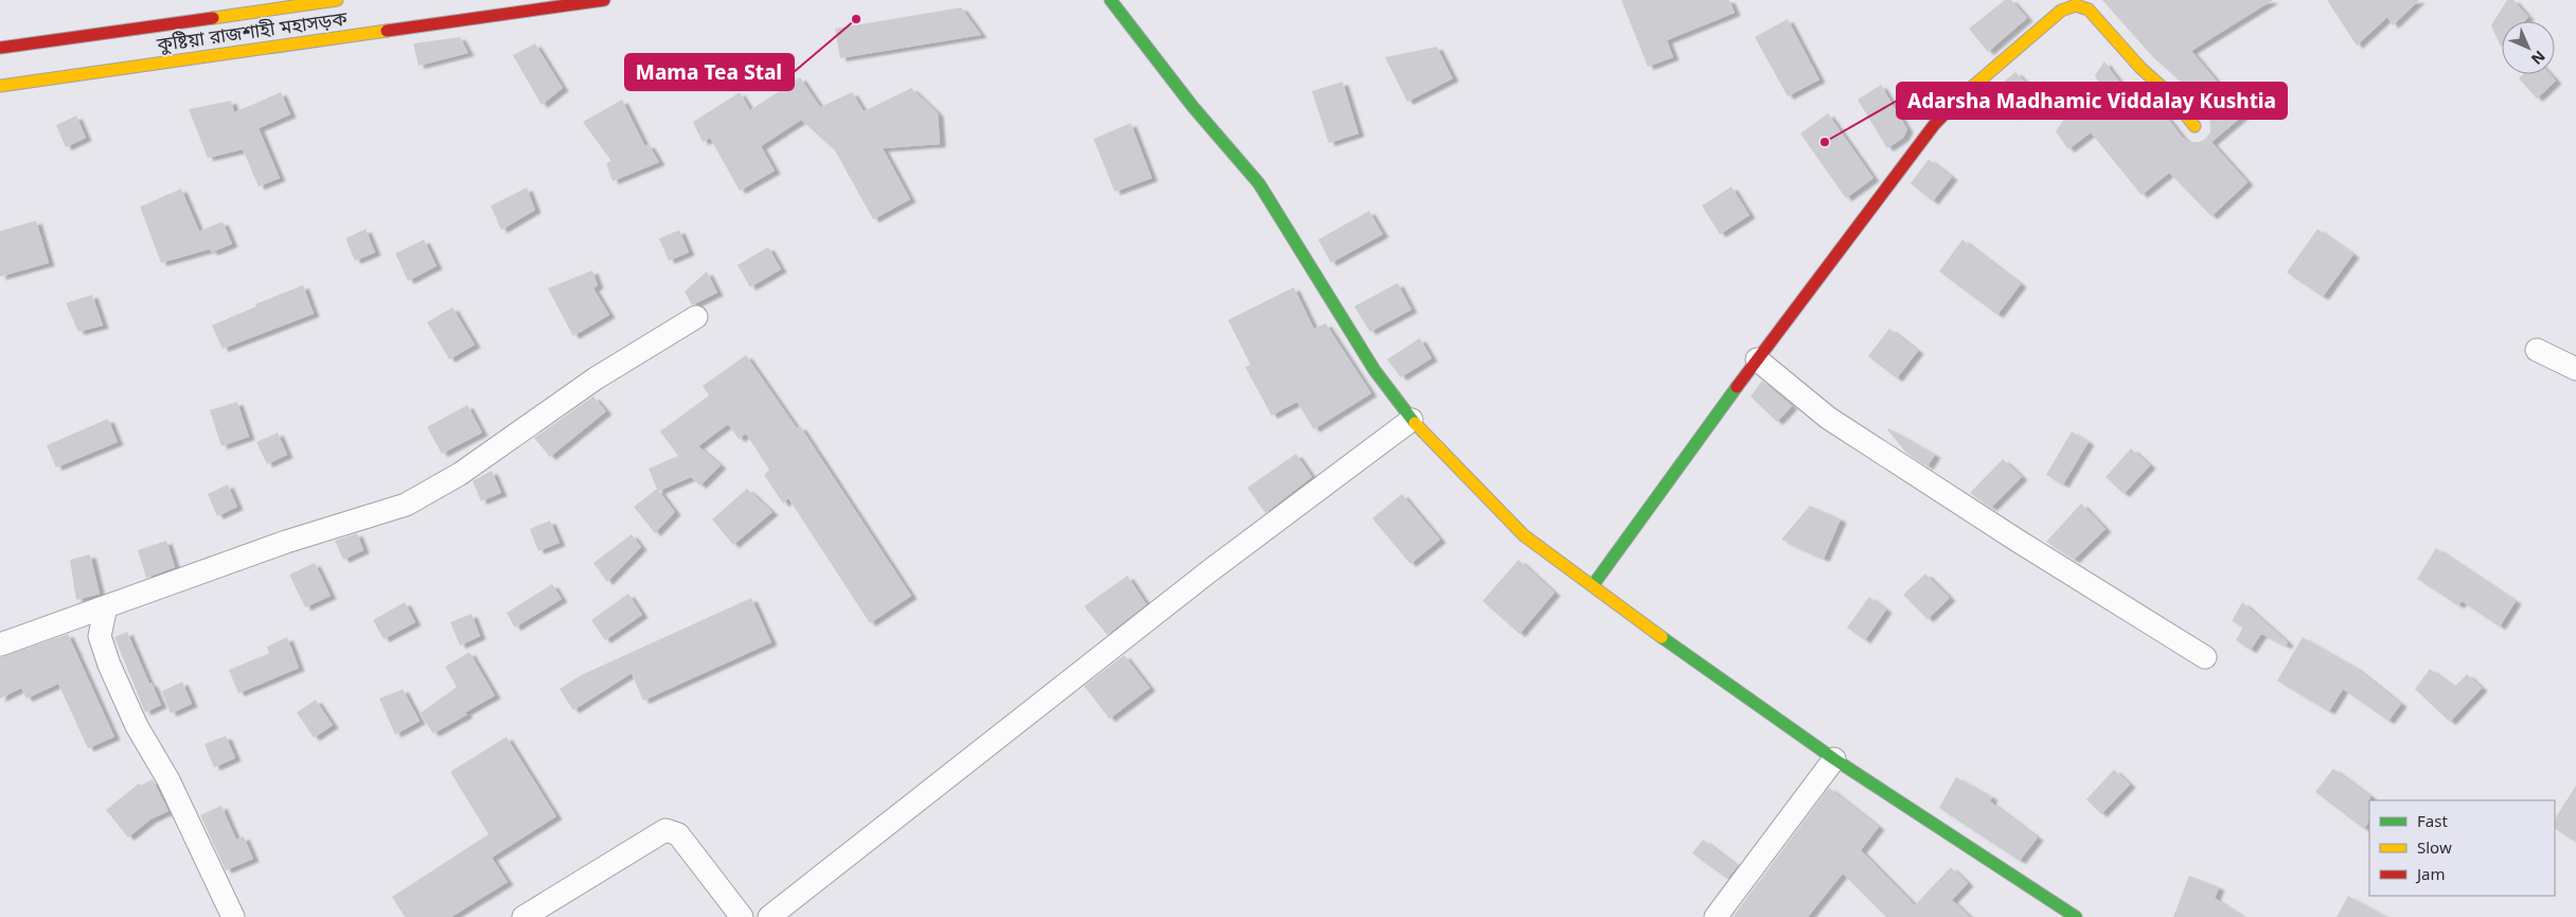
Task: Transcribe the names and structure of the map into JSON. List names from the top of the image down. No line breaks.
{"streets":{"main road":["কুষ্টিয়া রাজশাহী মহাসড়ক"]},"places":["Mama Tea Stal","Adarsha Madhamic Viddalay Kushtia"],"legend":["Fast","Slow","Jam"],"north":"bottom right"}
